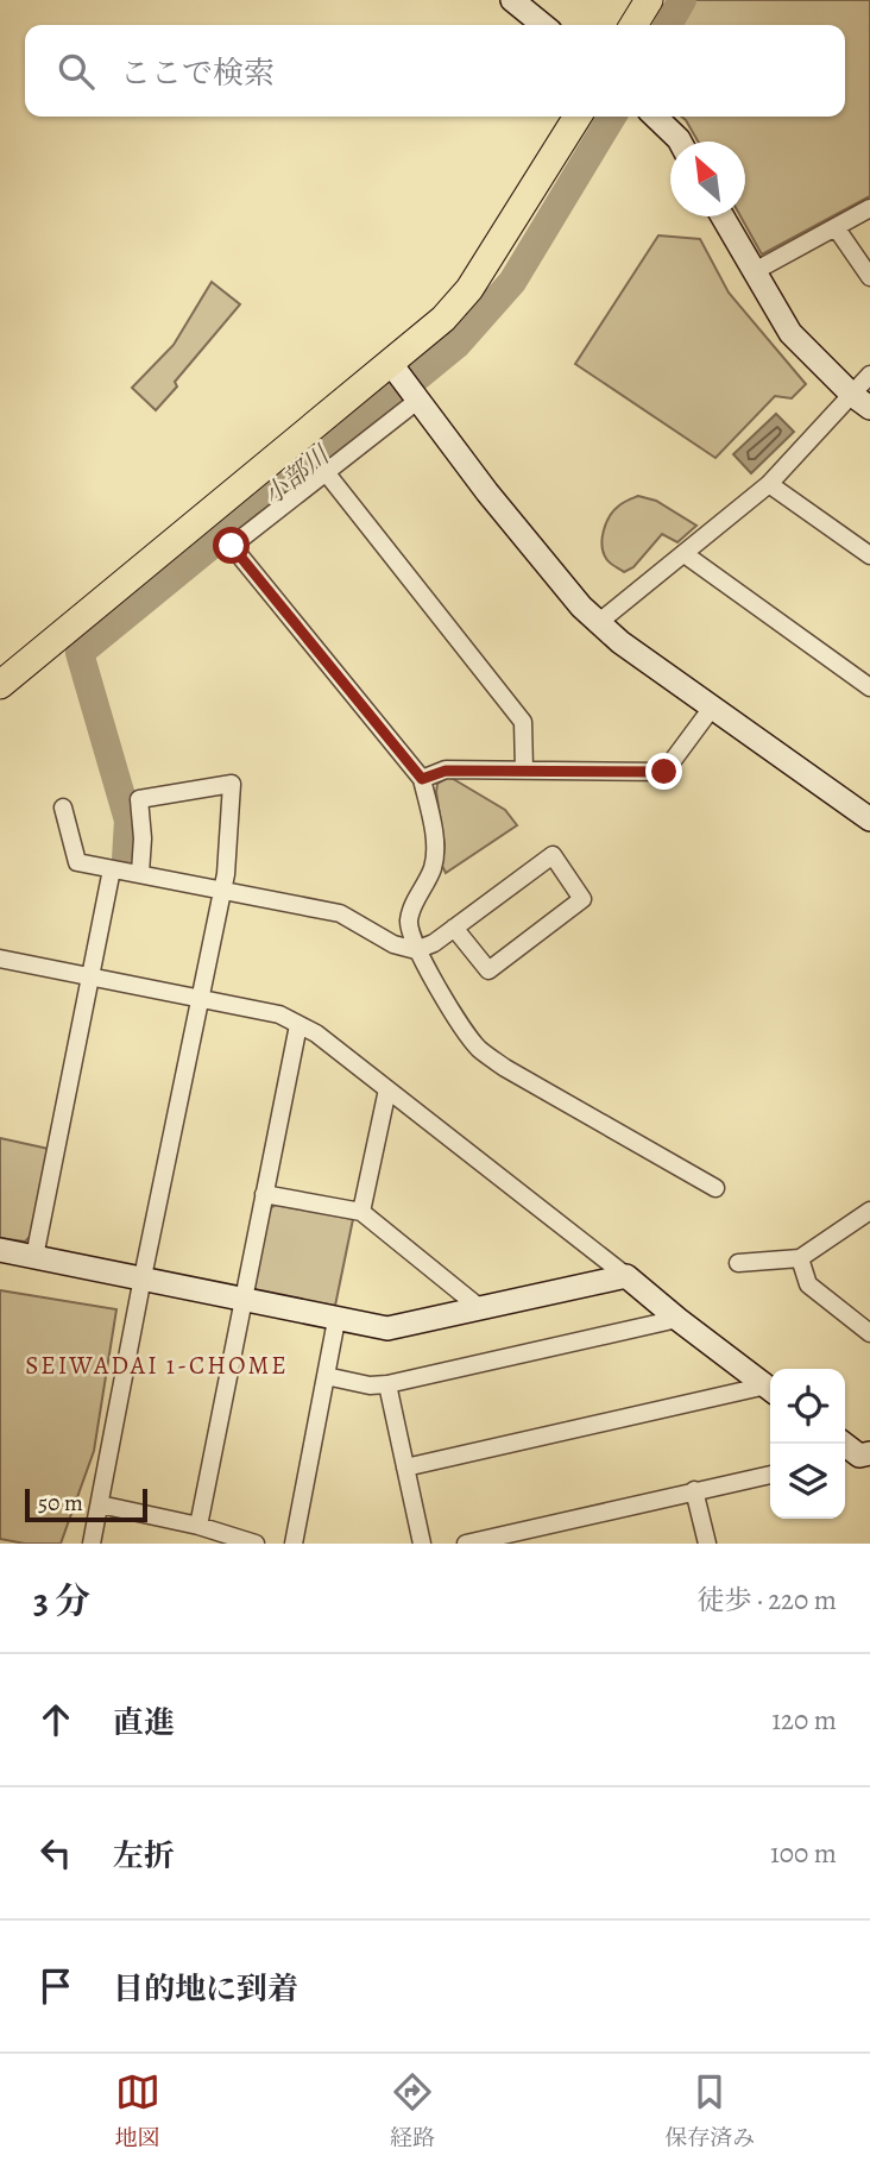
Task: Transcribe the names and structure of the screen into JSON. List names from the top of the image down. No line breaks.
{"districts":["SEIWADAI 1-CHOME"],"water":["小部川"],"scale_bar":"50 m","north":"top left","page":{"search":"ここで検索","scale":"50 m","heading":["3 分","徒歩 · 220 m"],"list":[["直進","120 m"],["左折","100 m"],"目的地に到着"],"nav":["地図","経路","保存済み"]}}
